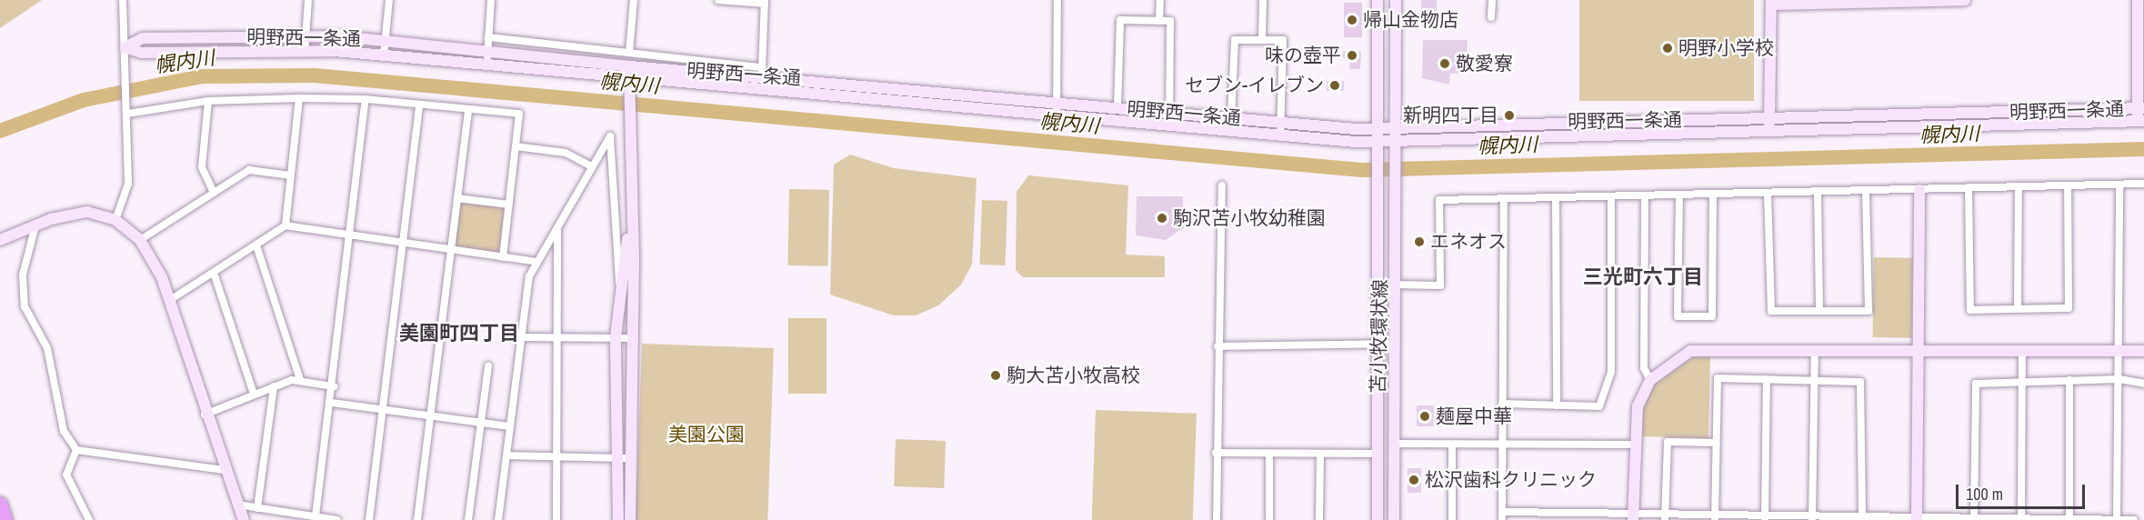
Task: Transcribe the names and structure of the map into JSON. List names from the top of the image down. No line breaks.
{"streets":{"street":["明野西一条通","苫小牧環状線"]},"crossings":[["明野西一条通","苫小牧環状線"]],"districts":["三光町六丁目","美園町四丁目"],"water":["幌内川"],"parks":["美園公園"],"places":["帰山金物店","明野小学校","味の壺平","敬愛寮","セブン-イレブン","新明四丁目","駒沢苫小牧幼稚園","エネオス","駒大苫小牧高校","麺屋中華","松沢歯科クリニック"],"scale_bar":"100 m"}
